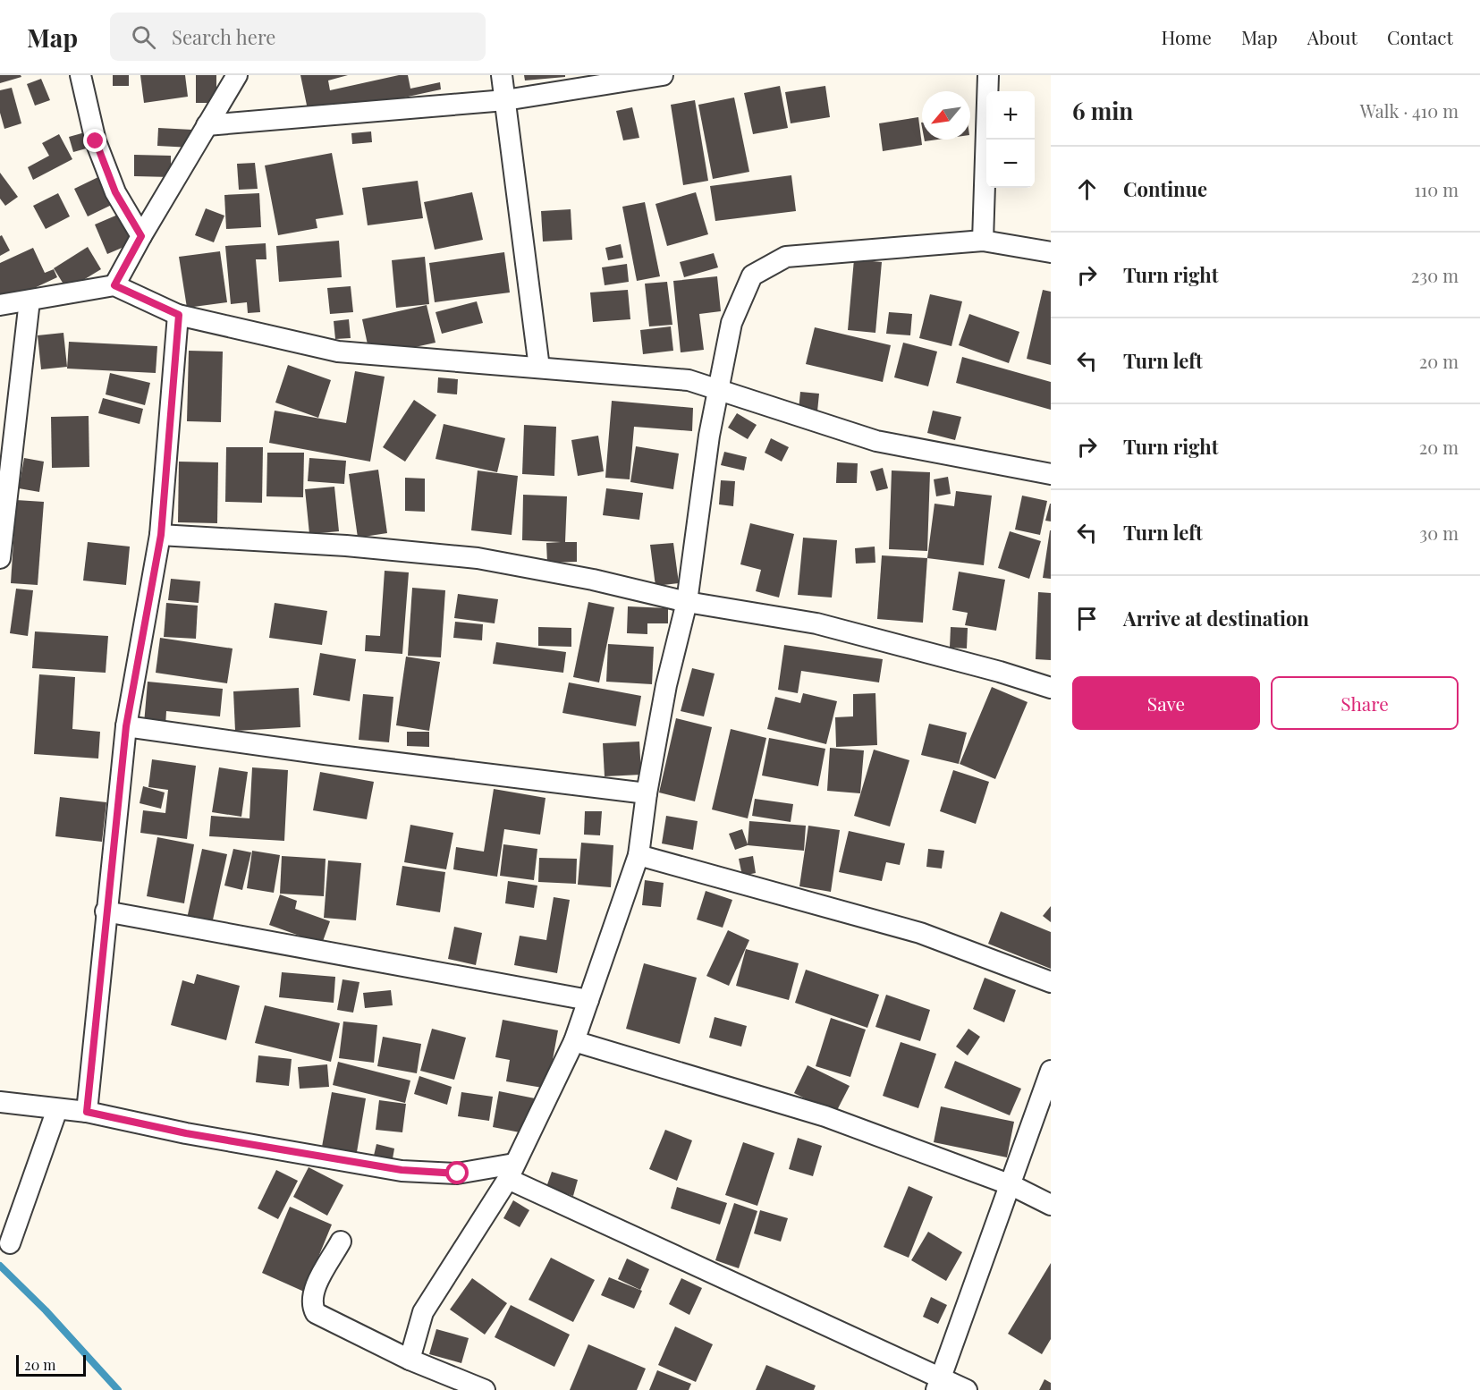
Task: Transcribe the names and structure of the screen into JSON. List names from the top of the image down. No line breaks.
{"scale_bar":"20 m","north":"bottom left","page":{"header":"Map","search":"Search here","nav":["Home","Map","About","Contact"],"heading":["6 min","Walk · 410 m"],"map_buttons":["+","−"],"list":[["Continue","110 m"],["Turn right","230 m"],["Turn left","20 m"],["Turn right","20 m"],["Turn left","30 m"],"Arrive at destination"],"buttons":["Save","Share"],"scale":"20 m"}}
